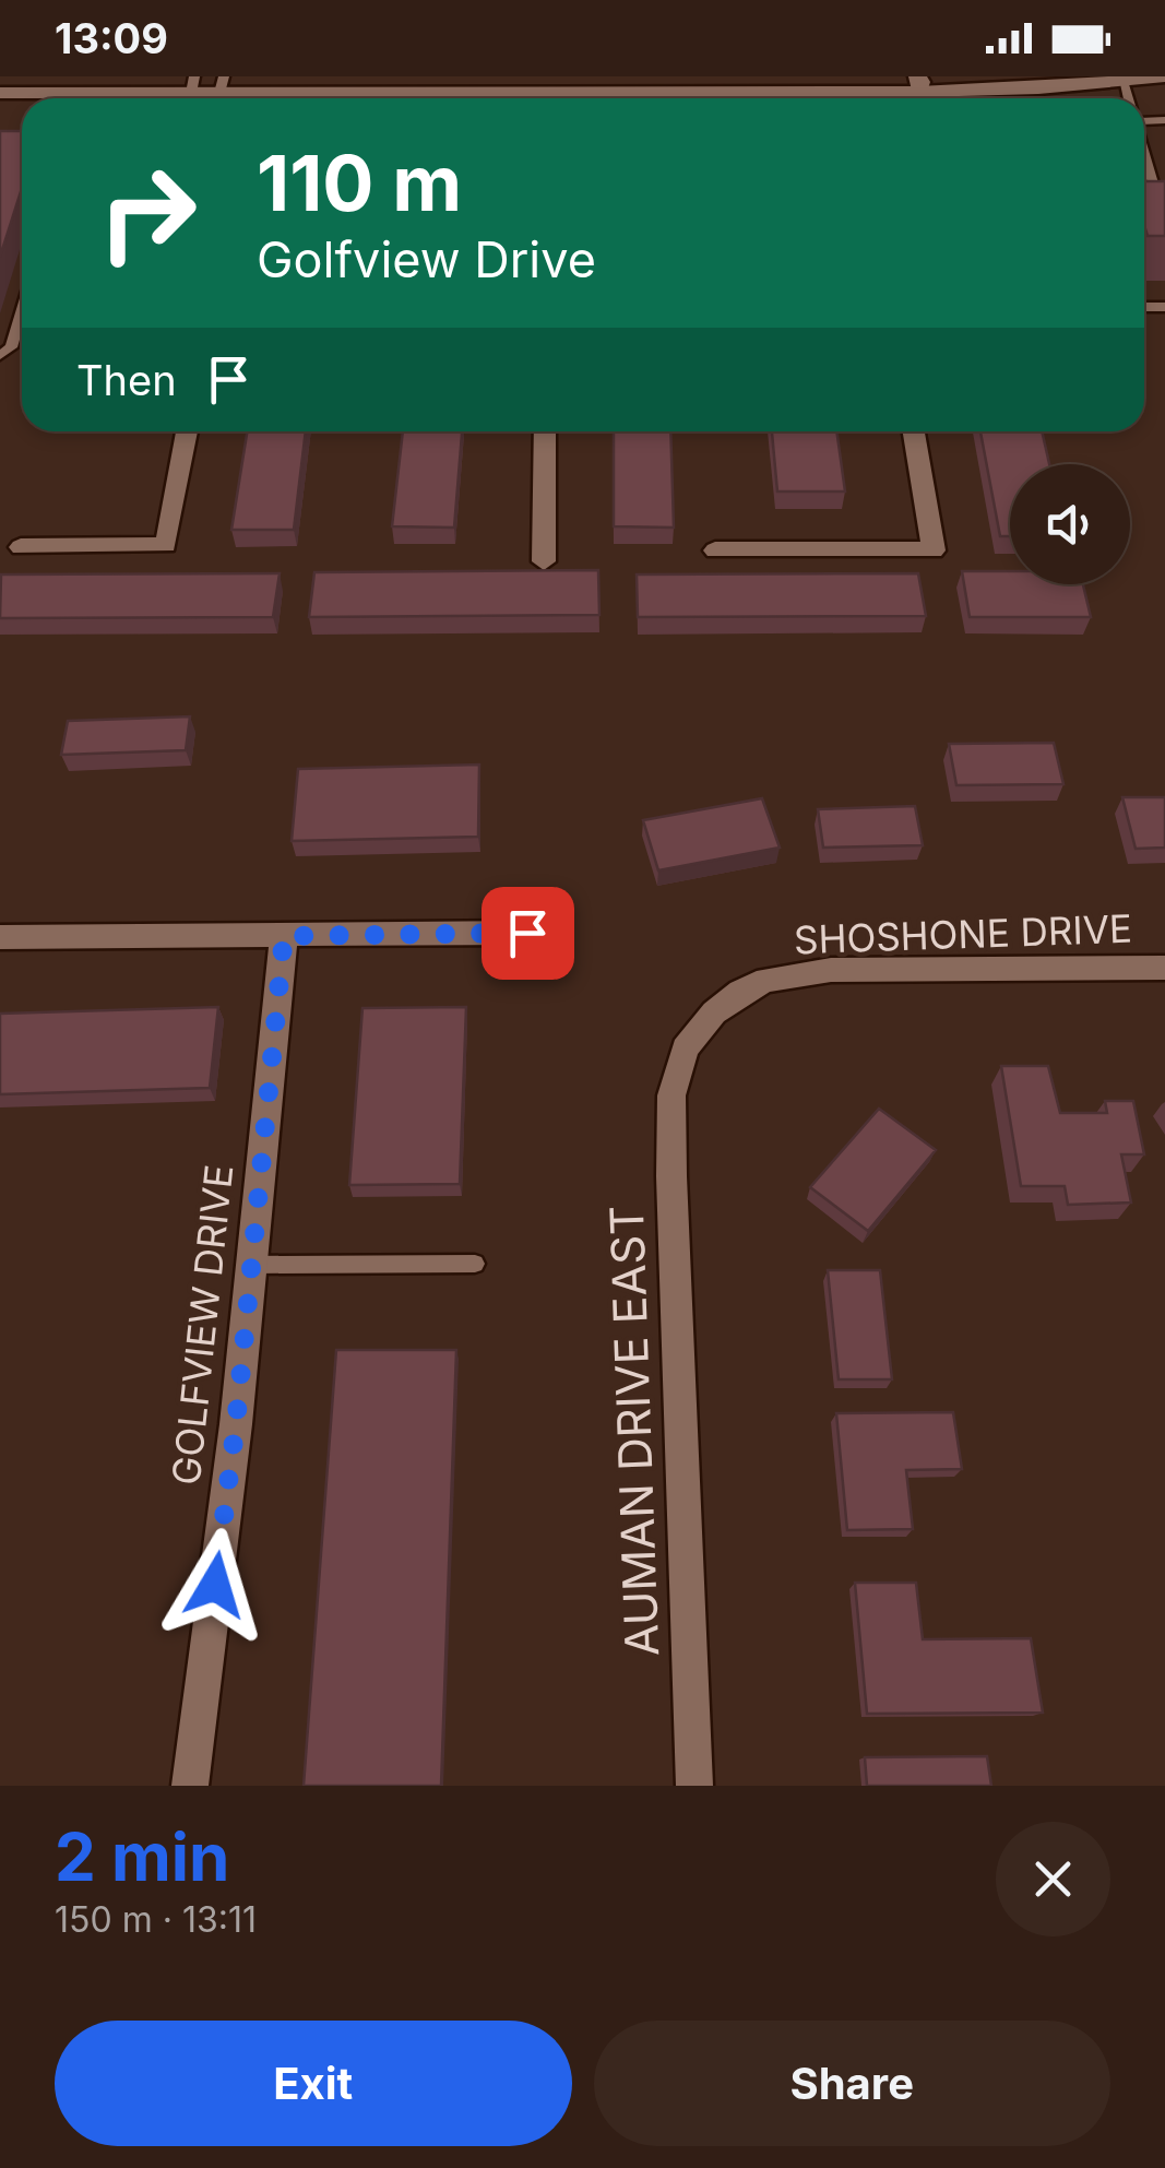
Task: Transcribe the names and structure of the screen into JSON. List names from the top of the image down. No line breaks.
{"streets":{"street":["SHOSHONE DRIVE","GOLFVIEW DRIVE","AUMAN DRIVE EAST"]},"crossings":[["SHOSHONE DRIVE","AUMAN DRIVE EAST"]],"page":{"status":"13:09","turn":["110 m","Golfview Drive"],"then":"Then","heading":["2 min","150 m · 13:11"],"buttons":["Exit","Share"]}}
